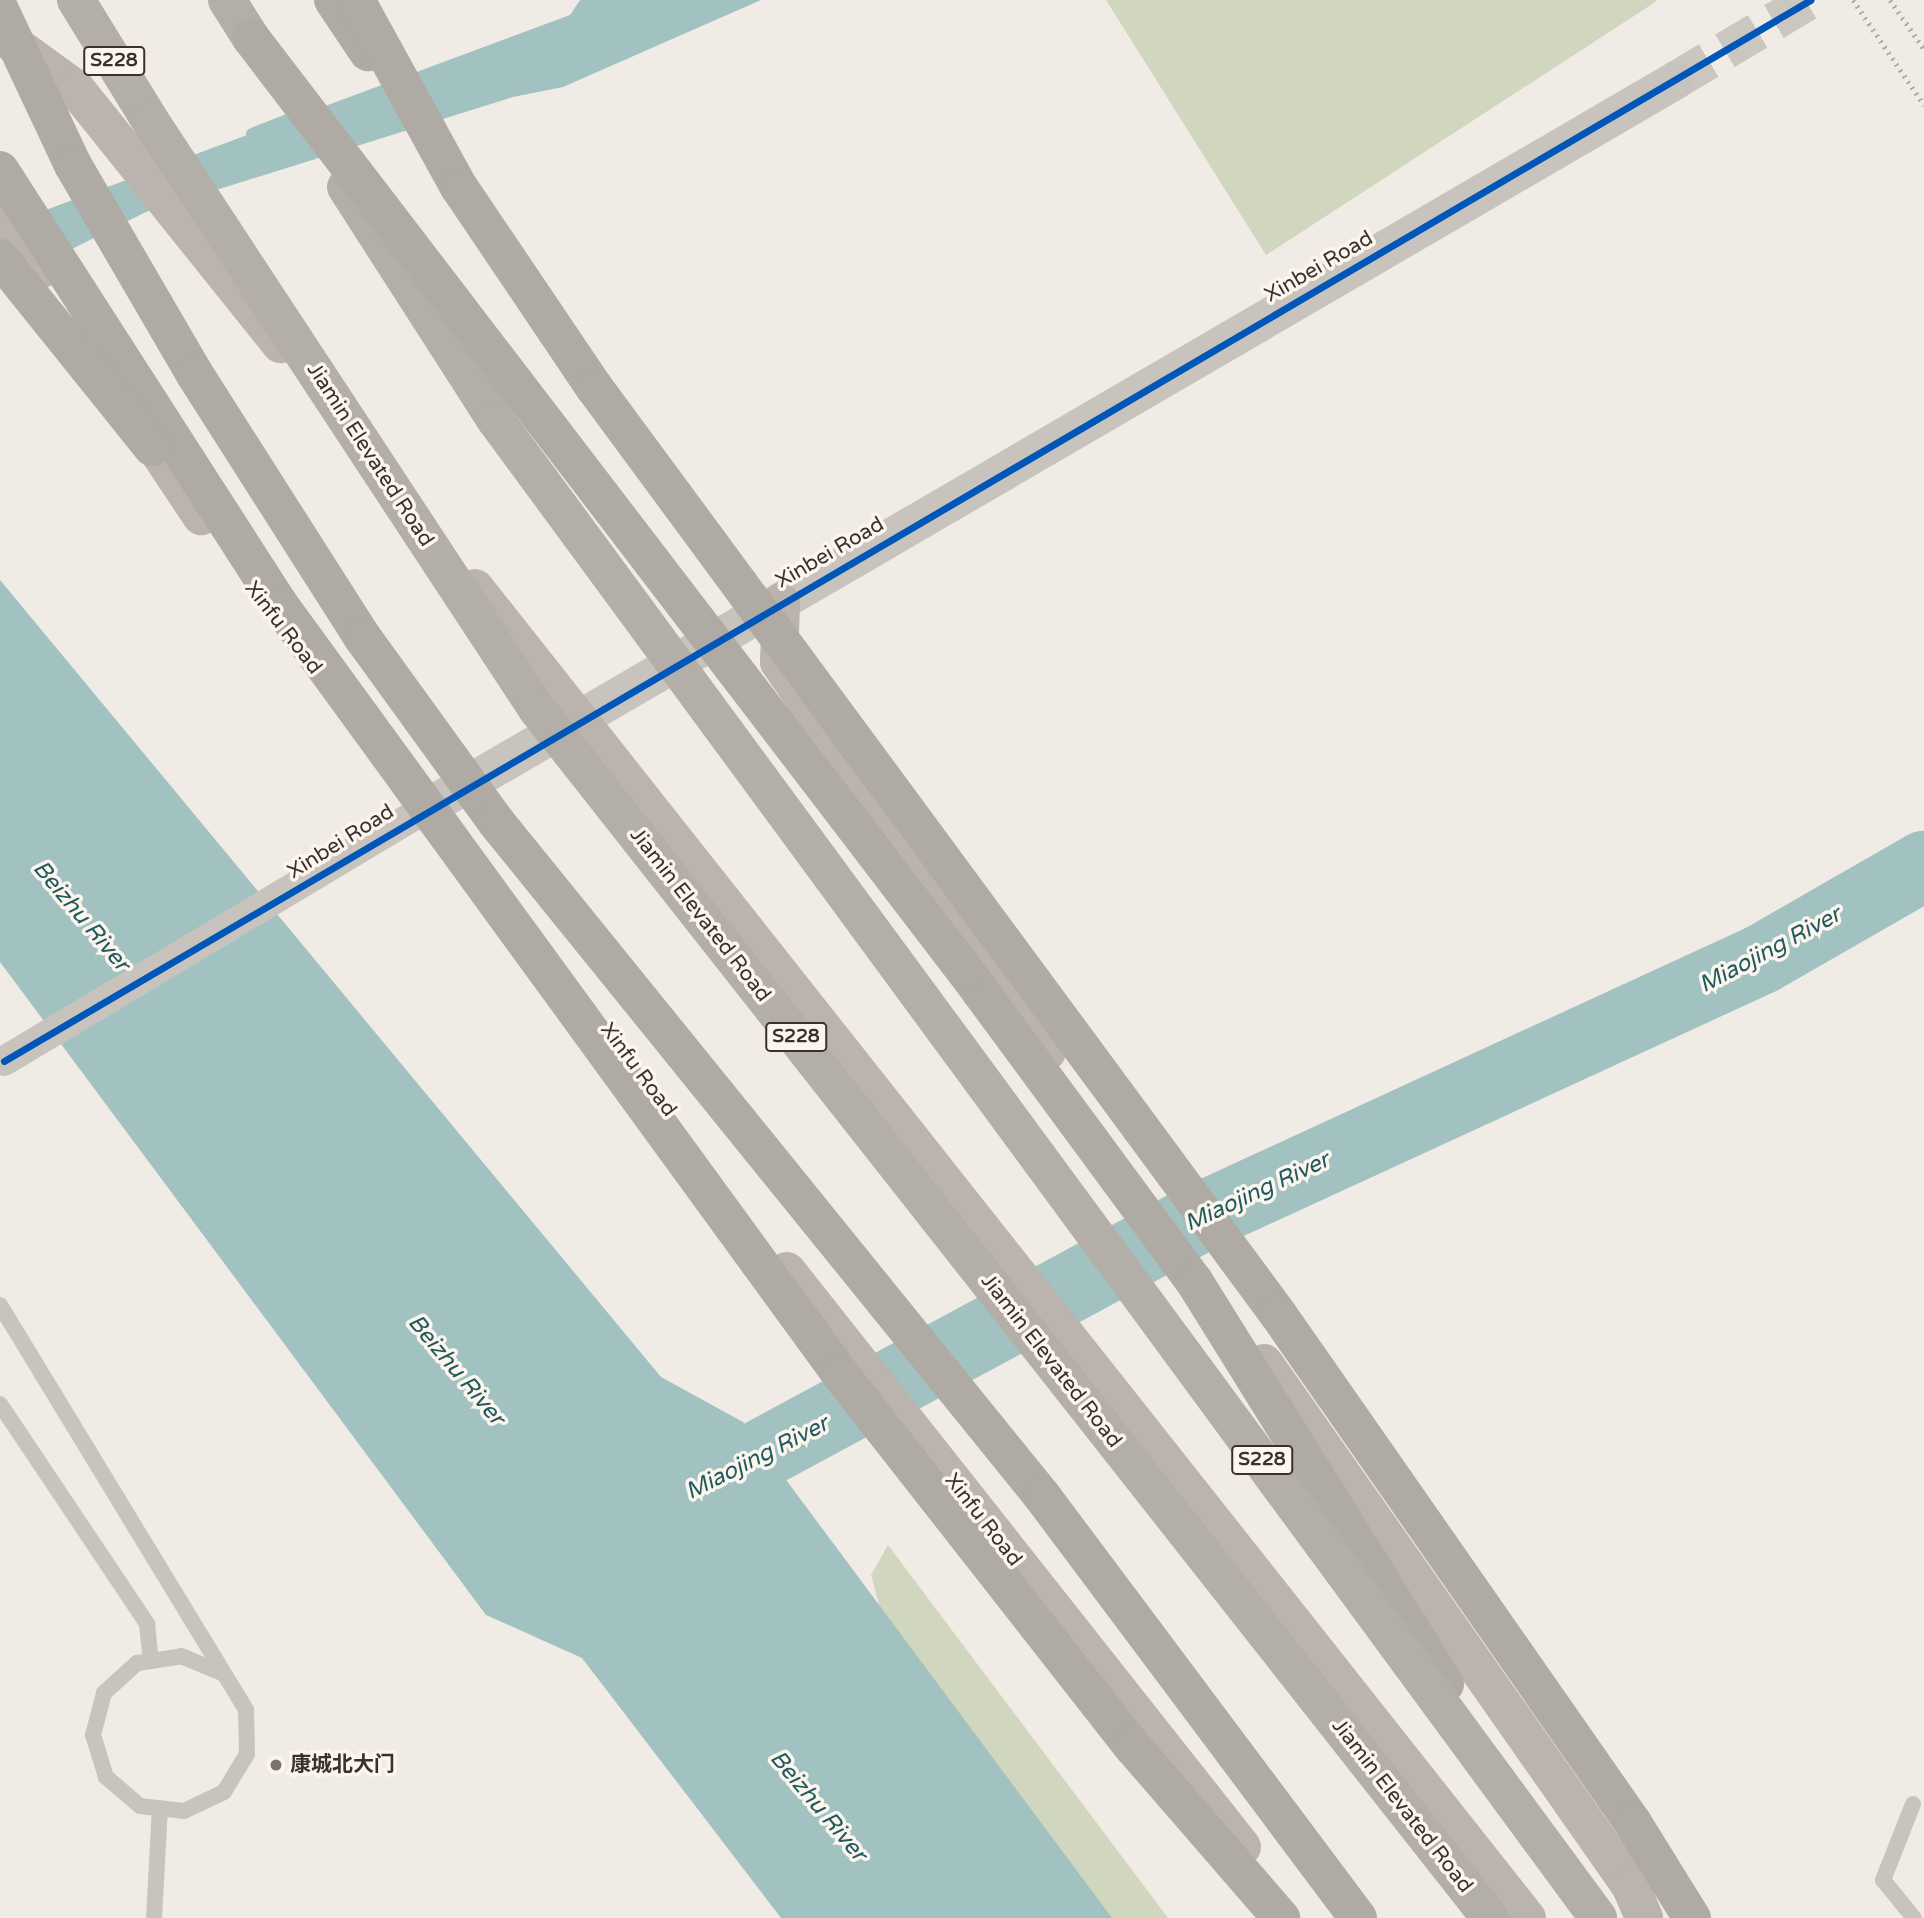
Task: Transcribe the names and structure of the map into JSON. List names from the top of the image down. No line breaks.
{"streets":{"highway":["S228","Jiamin Elevated Road"],"main road":["Xinfu Road"],"street":["Xinbei Road"]},"crossings":[["Xinbei Road","Xinfu Road"]],"water":["Beizhu River","Miaojing River"],"places":["康城北大门"]}
